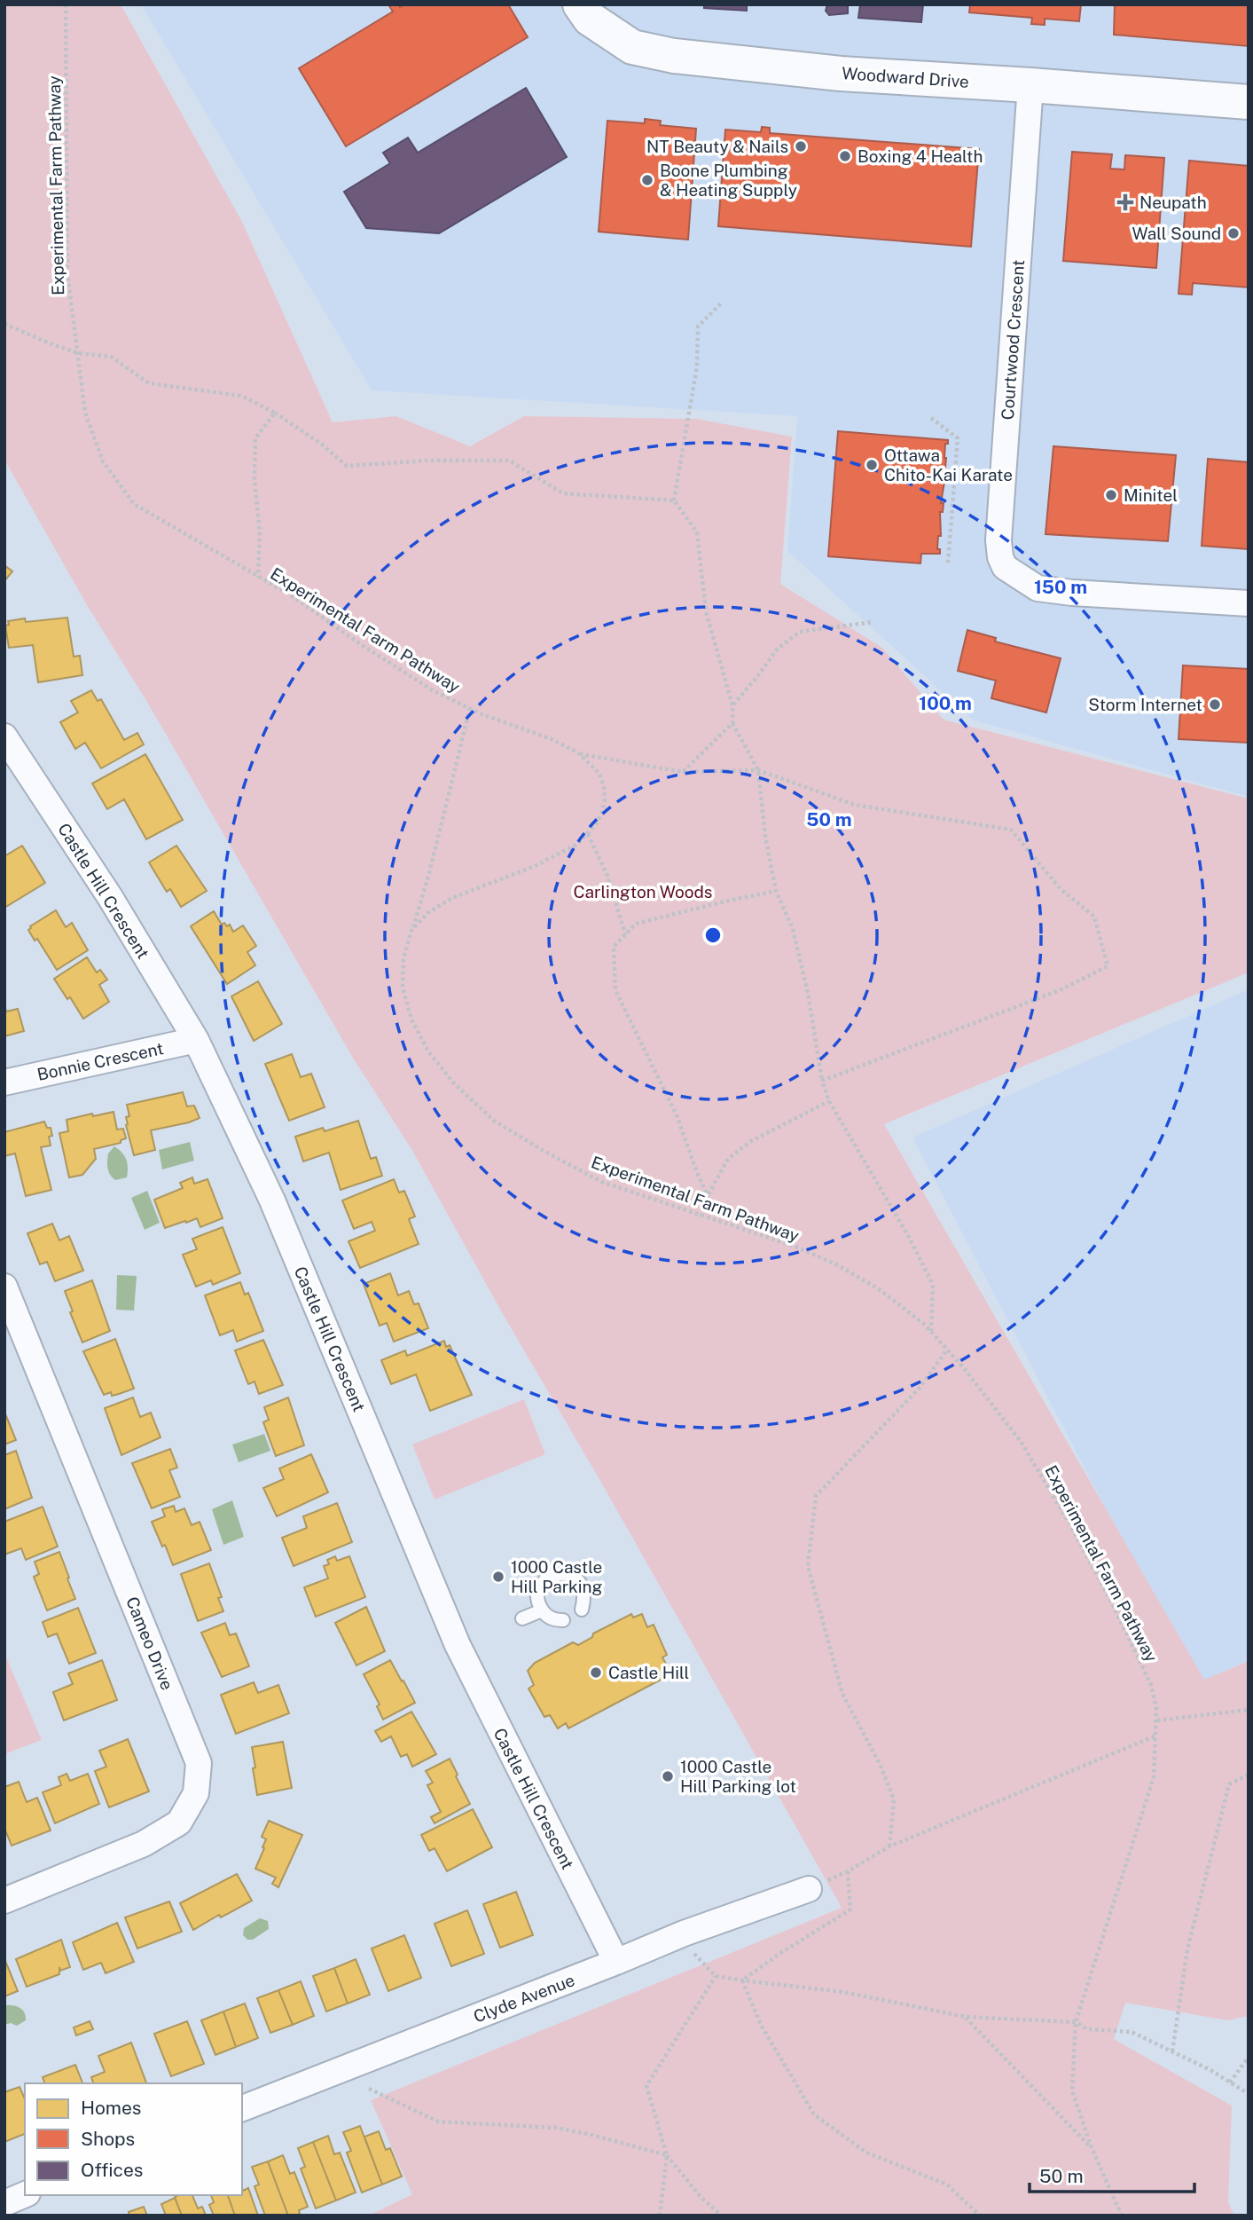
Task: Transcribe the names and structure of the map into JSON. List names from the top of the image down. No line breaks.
{"streets":{"street":["Woodward Drive","Courtwood Crescent","Castle Hill Crescent","Bonnie Crescent","Cameo Drive","Clyde Avenue"],"path":["Experimental Farm Pathway"]},"crossings":[["Woodward Drive","Courtwood Crescent"],["Castle Hill Crescent","Bonnie Crescent"],["Castle Hill Crescent","Clyde Avenue"]],"parks":["Carlington Woods"],"places":{"other":["NT Beauty & Nails","Boxing 4 Health","Boone Plumbing & Heating Supply","Wall Sound","Ottawa Chito-Kai Karate","Minitel","Storm Internet","1000 Castle Hill Parking","Castle Hill","1000 Castle Hill Parking lot"],"health":["Neupath"]},"legend":["Homes","Shops","Offices"],"scale_bar":"50 m","rings":["150 m","100 m","50 m"]}
